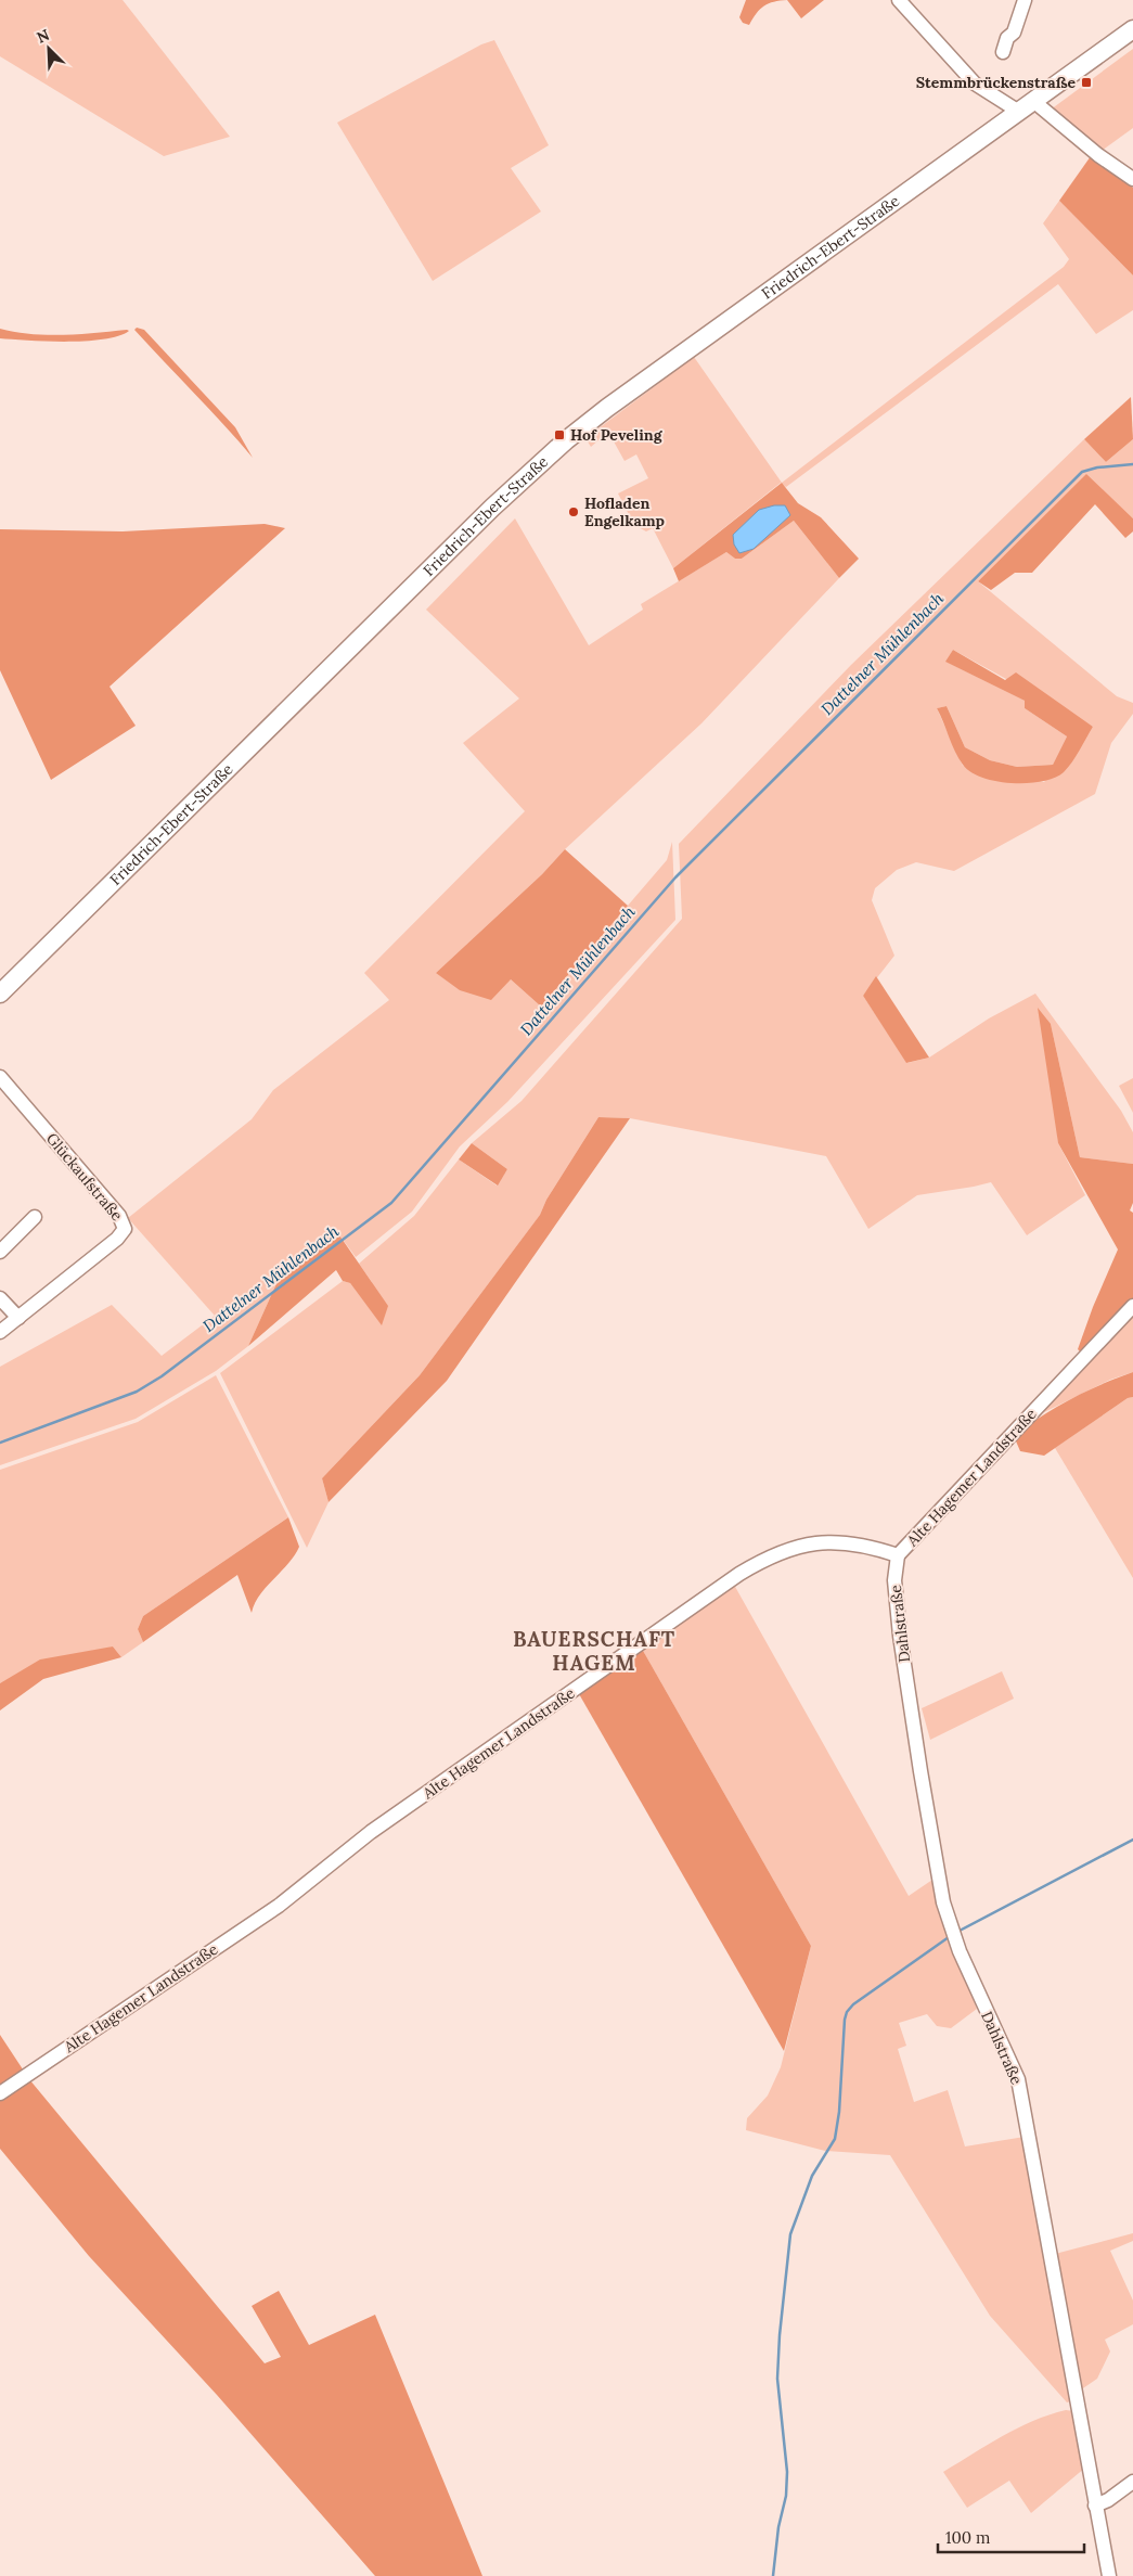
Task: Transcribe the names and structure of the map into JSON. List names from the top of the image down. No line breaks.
{"streets":{"main road":["Friedrich-Ebert-Straße"],"street":["Glückaufstraße","Alte Hagemer Landstraße","Dahlstraße"]},"crossings":[["Alte Hagemer Landstraße","Dahlstraße"]],"districts":["BAUERSCHAFT HAGEM"],"water":["Dattelner Mühlenbach"],"places":{"transit":["Stemmbrückenstraße","Hof Peveling"],"other":["Hofladen Engelkamp"]},"scale_bar":"100 m","north":"top left"}
